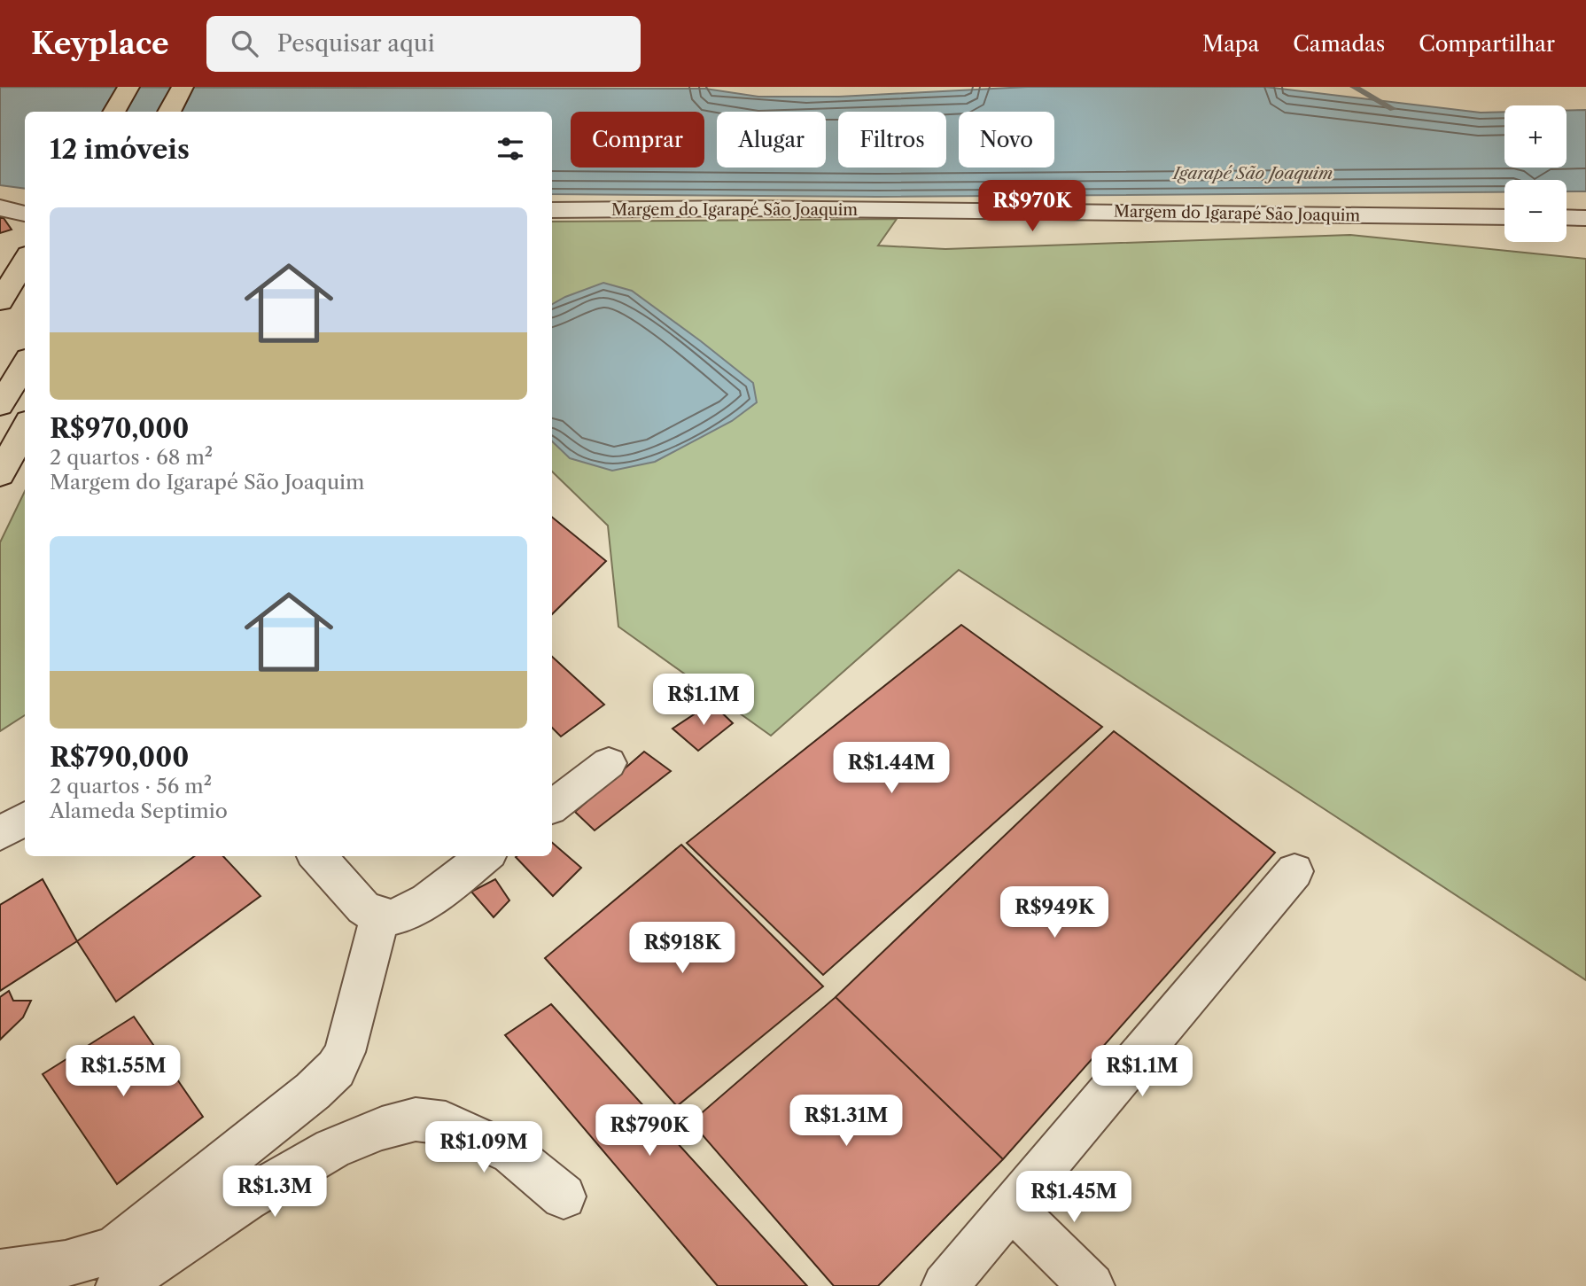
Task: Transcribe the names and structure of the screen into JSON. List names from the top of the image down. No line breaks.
{"streets":{"street":["Margem do Igarapé São Joaquim"]},"water":["Igarapé São Joaquim"],"page":{"header":"Keyplace","search":"Pesquisar aqui","nav":["Mapa","Camadas","Compartilhar"],"map_buttons":["+","−"],"chip":["Comprar","Alugar","Filtros","Novo"],"heading":"12 imóveis","price":["R$970K","R$1.1M","R$1.44M","R$949K","R$918K","R$1.55M","R$1.1M","R$1.31M","R$790K","R$1.09M","R$1.3M","R$1.45M"],"list":[{"name":"R$970,000","note":"2 quartos · 68 m² · Margem do Igarapé São Joaquim"},{"name":"R$790,000","note":"2 quartos · 56 m² · Alameda Septimio"}]}}
